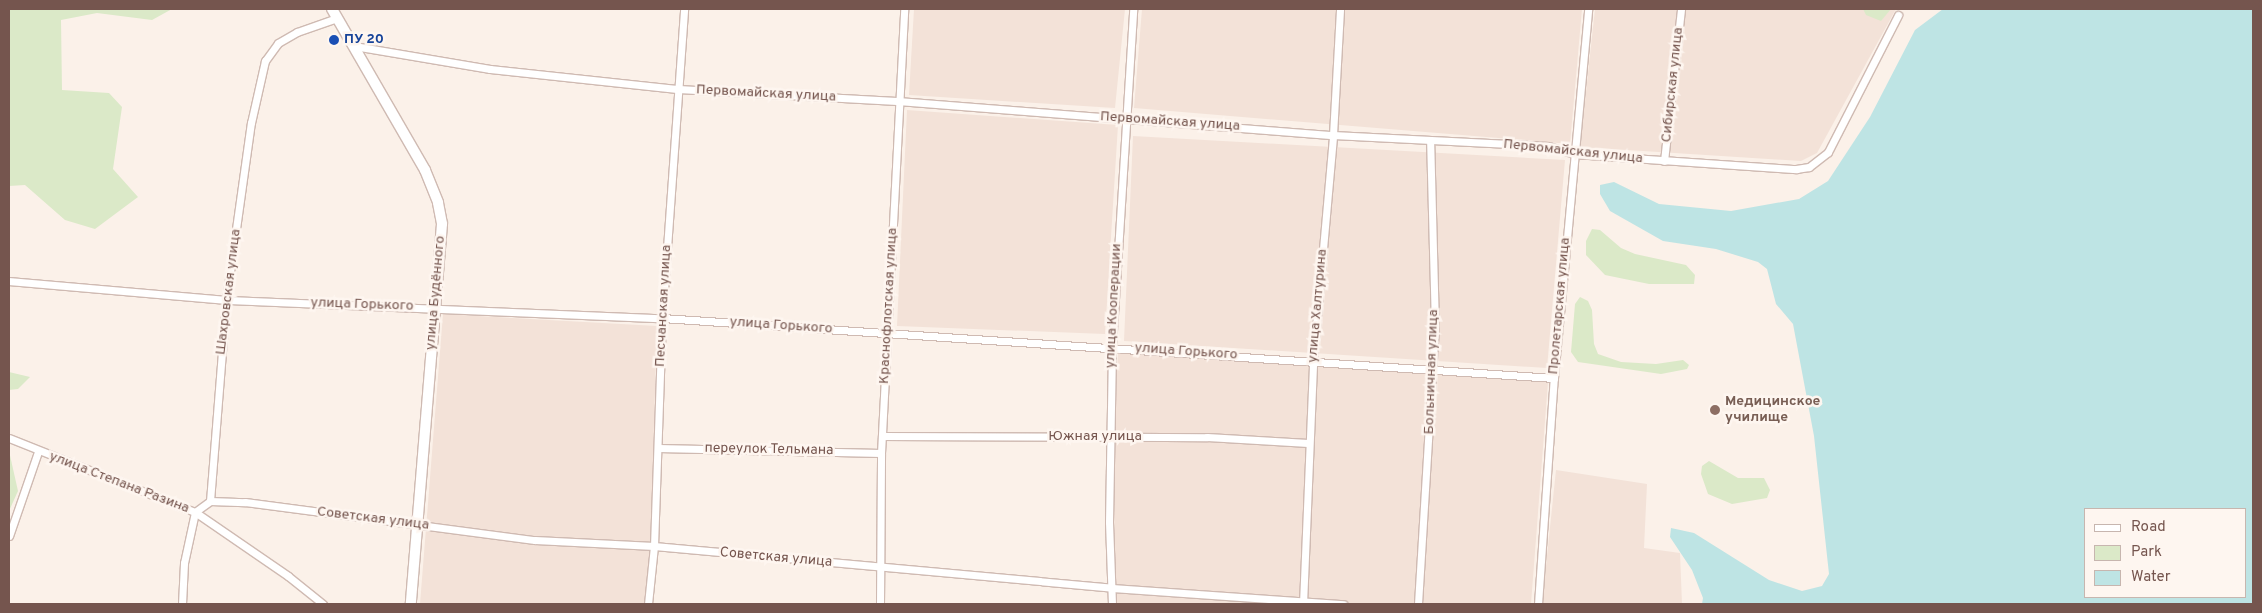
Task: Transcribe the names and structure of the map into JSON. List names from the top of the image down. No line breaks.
{"streets":{"street":["Сибирская улица","Первомайская улица","Шахровская улица","улица Будённого","улица Горького","Песчанская улица","Краснофлотская улица","улица Кооперации","улица Халтурина","Пролетарская улица","Больничная улица","Южная улица","переулок Тельмана","улица Степана Разина","Советская улица"]},"crossings":[["Сибирская улица","Первомайская улица"],["Первомайская улица","улица Будённого"],["Первомайская улица","Песчанская улица"],["Первомайская улица","Краснофлотская улица"],["Первомайская улица","улица Кооперации"],["Первомайская улица","улица Халтурина"],["Первомайская улица","Пролетарская улица"],["Первомайская улица","Больничная улица"],["Шахровская улица","улица Будённого"],["Шахровская улица","улица Горького"],["Шахровская улица","Советская улица"],["улица Будённого","улица Горького"],["улица Будённого","Советская улица"],["улица Горького","Песчанская улица"],["улица Горького","Краснофлотская улица"],["улица Горького","улица Кооперации"],["улица Горького","улица Халтурина"],["улица Горького","Пролетарская улица"],["улица Горького","Больничная улица"],["Песчанская улица","переулок Тельмана"],["Песчанская улица","Советская улица"],["Краснофлотская улица","Южная улица"],["Краснофлотская улица","переулок Тельмана"],["Краснофлотская улица","Советская улица"],["улица Кооперации","Южная улица"],["улица Кооперации","Советская улица"],["улица Халтурина","Южная улица"],["улица Халтурина","Советская улица"]],"places":["ПУ 20","Медицинское училище"],"legend":["Road","Park","Water"]}
